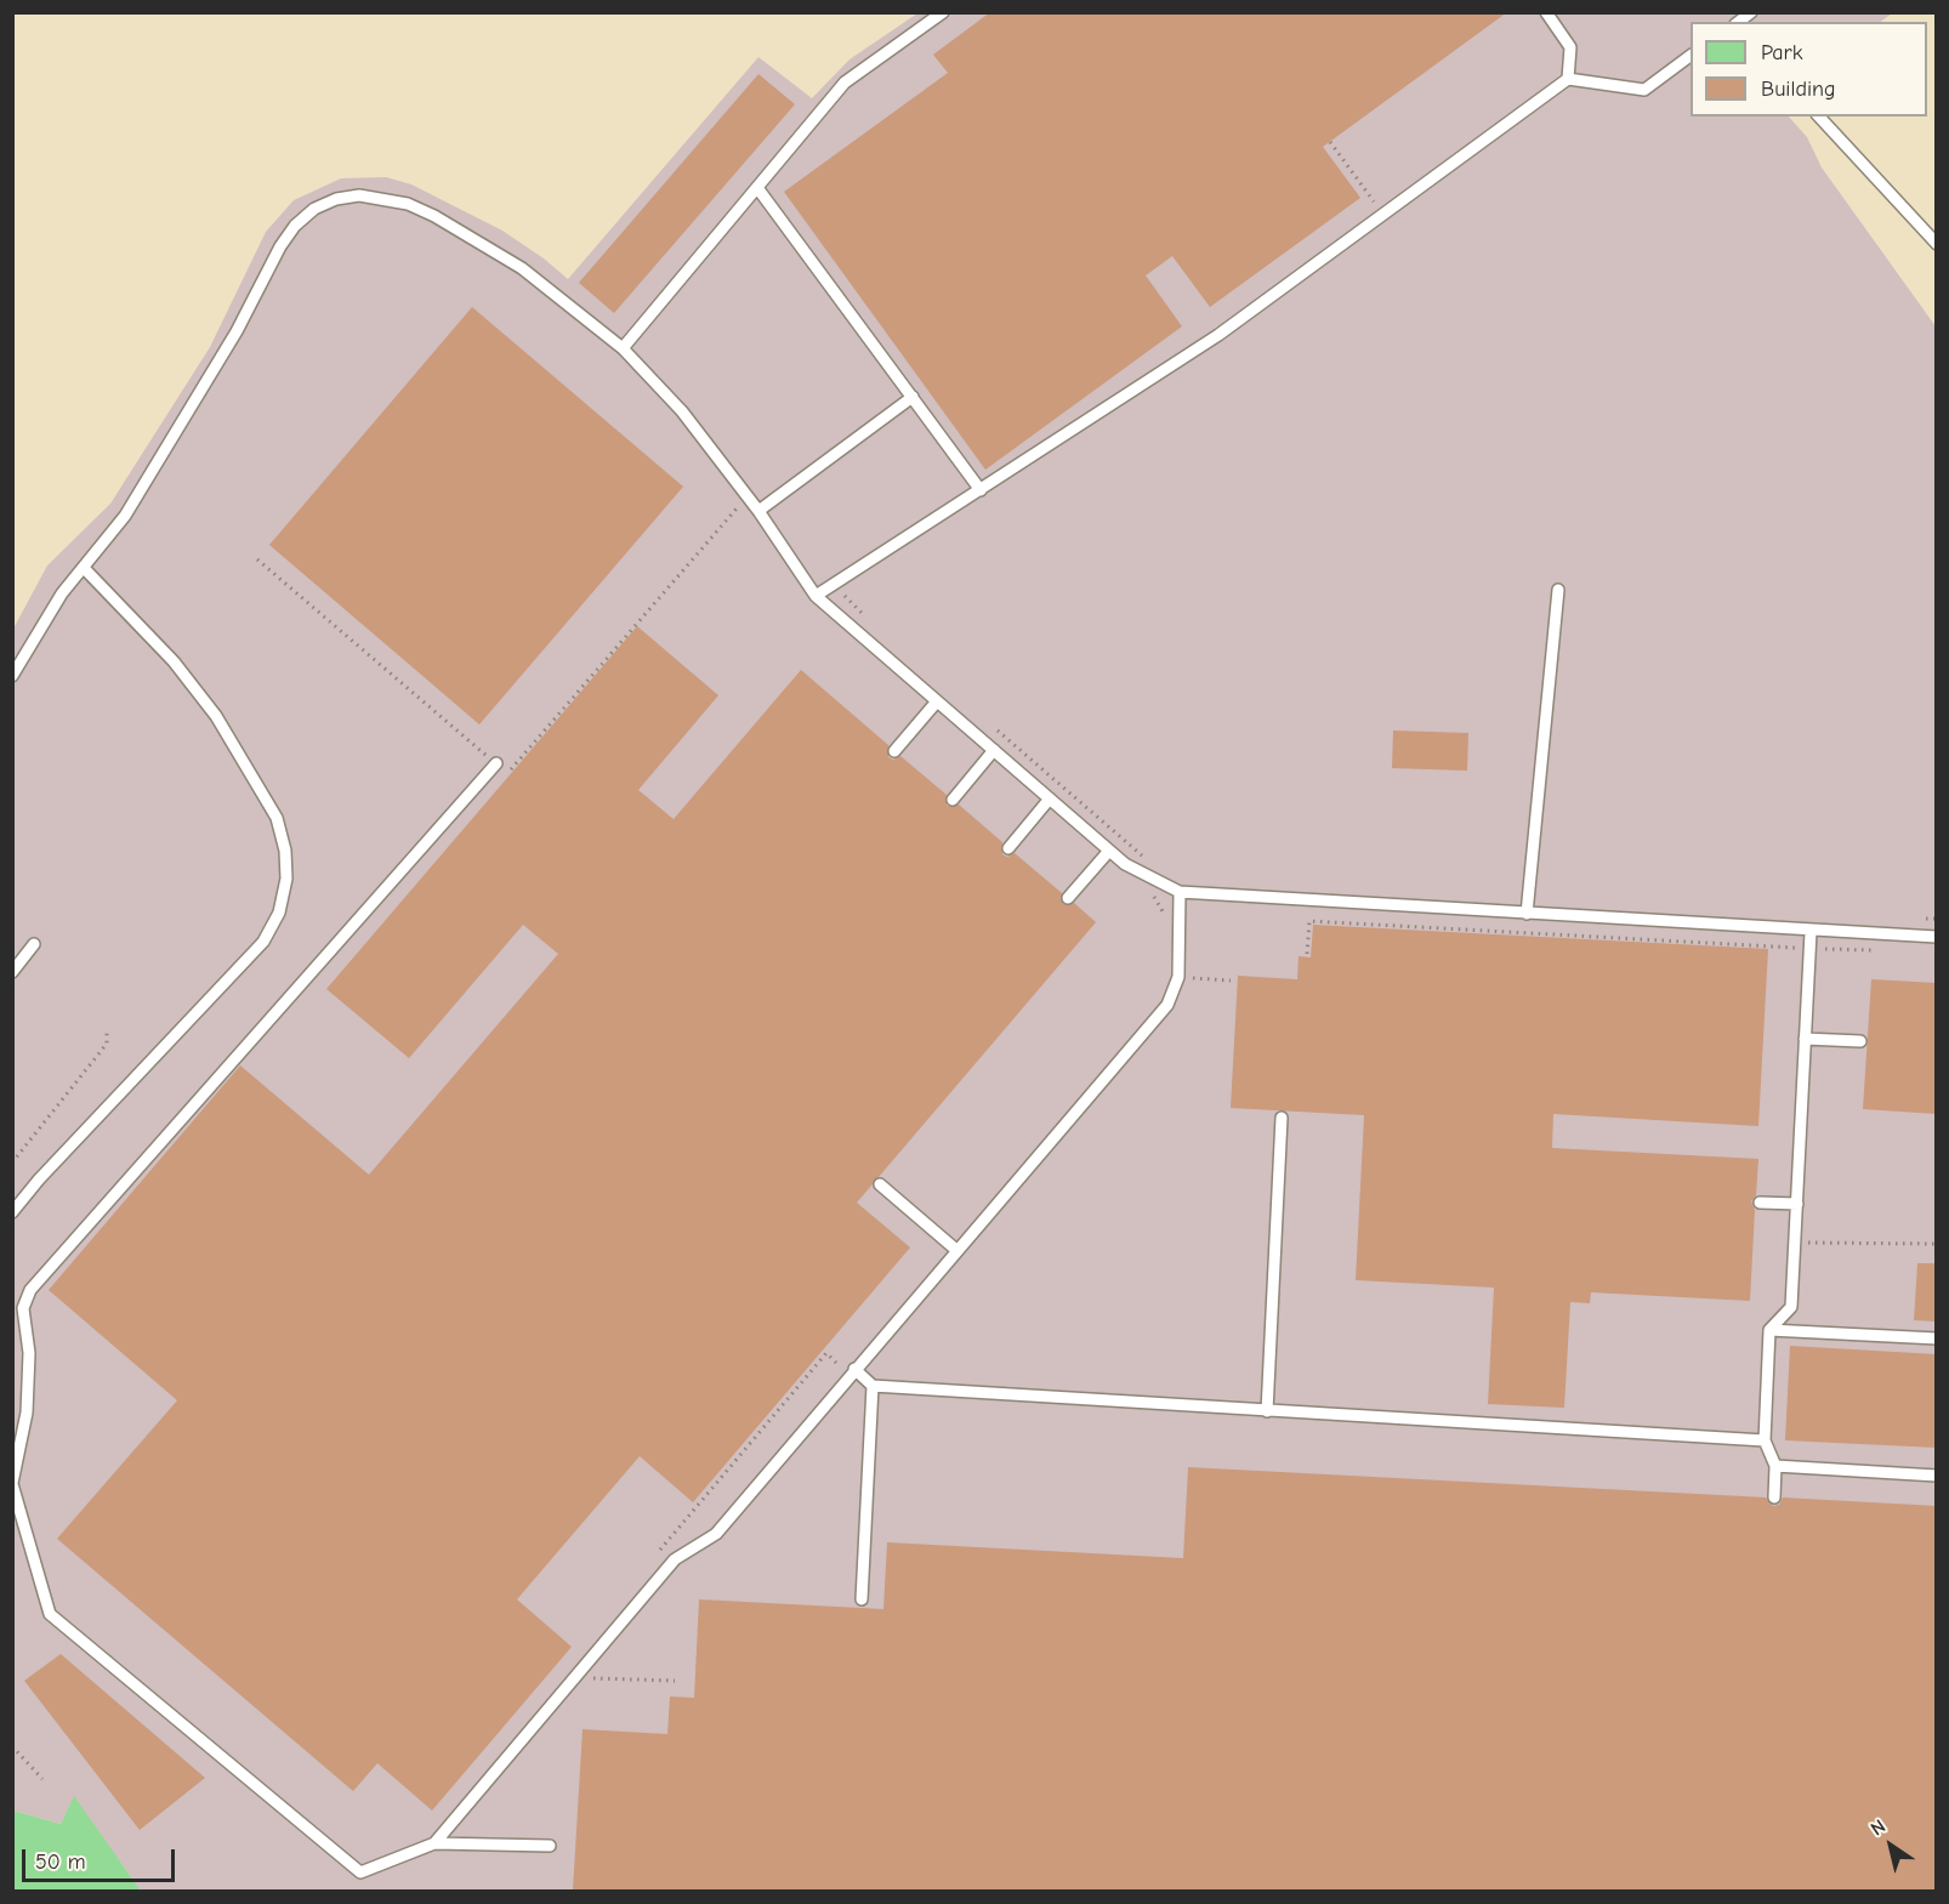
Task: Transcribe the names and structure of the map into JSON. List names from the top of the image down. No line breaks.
{"legend":["Park","Building"],"scale_bar":"50 m","north":"top left"}
